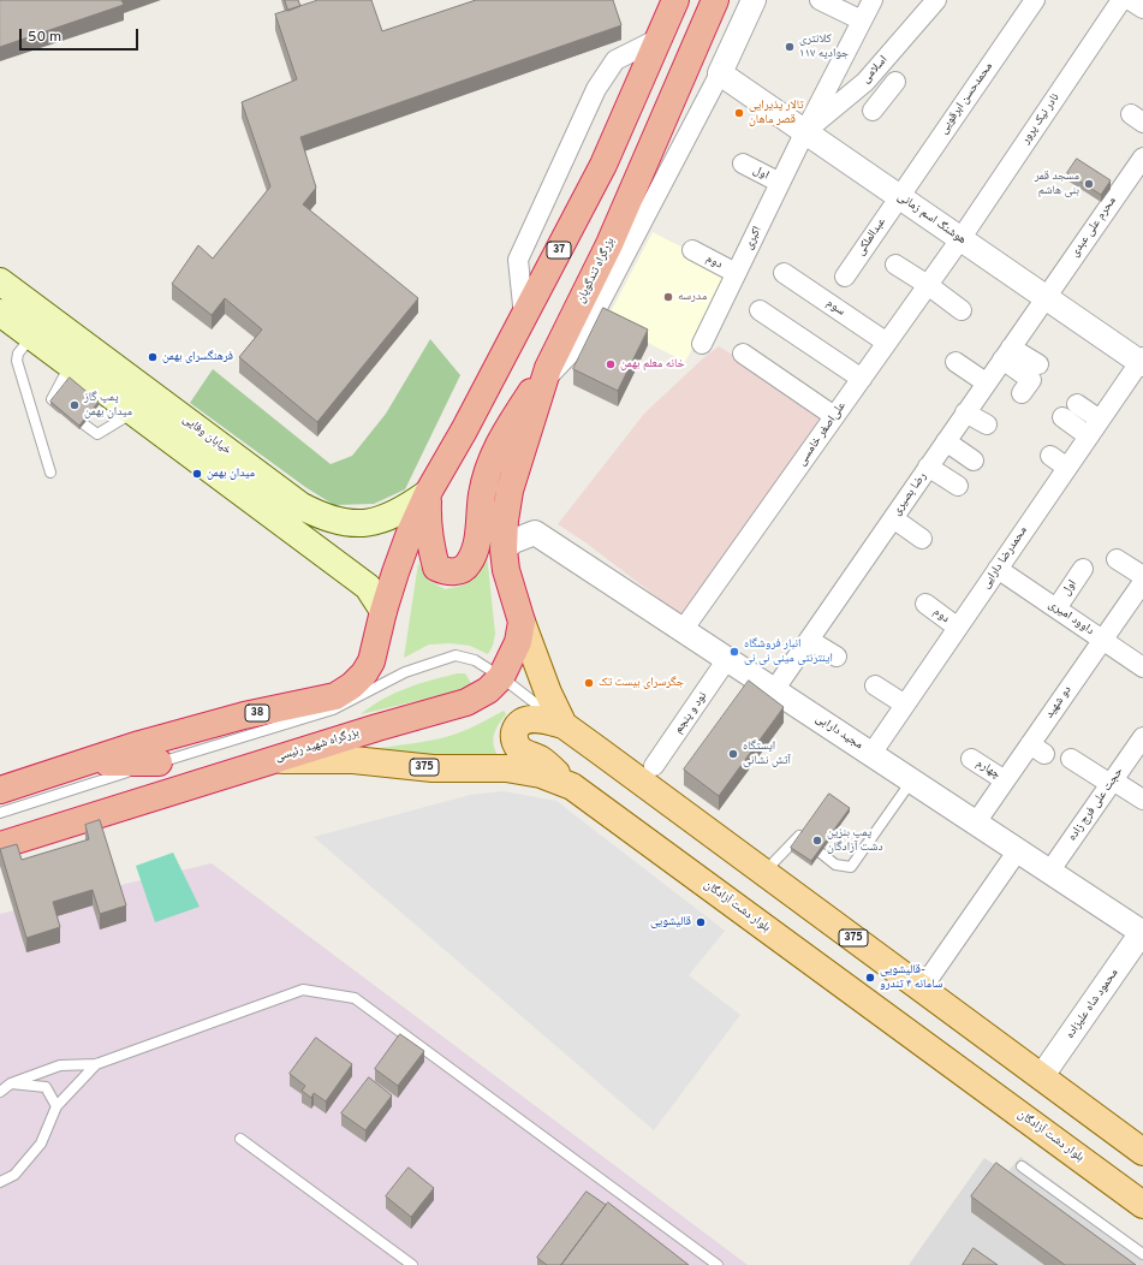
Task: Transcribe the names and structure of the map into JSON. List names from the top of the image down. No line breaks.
{"streets":{"highway":["37","بزرگراه تندگویان","38","بزرگراه شهید رئیسی"],"main road":["خیابان وفایی","375","بلوار دشت آزادگان"],"street":["اسلامی","محمدحسن ابرقویی","نادر نیک پرور","اول","هوشنگ اسم زمانی","محرم علی عبدی","عبدالملکی","اکبری","دوم","سوم","علی‌اصغر خامسی","رضا بصیری","محمدرضا دارایی","داوود امیری","دو شهید","نود و پنجم","مجید دارابی","چهارم","حجت علی فرج زاده","محمود شاه علیزاده"]},"crossings":[["اسلامی","هوشنگ اسم زمانی"],["اسلامی","اکبری"],["محمدحسن ابرقویی","هوشنگ اسم زمانی"],["محمدحسن ابرقویی","عبدالملکی"],["نادر نیک پرور","هوشنگ اسم زمانی"],["نادر نیک پرور","علی‌اصغر خامسی"],["اول","اکبری"],["اول","داوود امیری"],["هوشنگ اسم زمانی","محرم علی عبدی"],["هوشنگ اسم زمانی","عبدالملکی"],["هوشنگ اسم زمانی","اکبری"],["هوشنگ اسم زمانی","علی‌اصغر خامسی"],["هوشنگ اسم زمانی","رضا بصیری"],["هوشنگ اسم زمانی","محمدرضا دارایی"],["محرم علی عبدی","رضا بصیری"],["اکبری","دوم"],["37","خیابان وفایی"],["37","38"],["دوم","محمدرضا دارایی"],["بزرگراه تندگویان","مجید دارابی"],["بزرگراه تندگویان","بزرگراه شهید رئیسی"],["سوم","علی‌اصغر خامسی"],["علی‌اصغر خامسی","مجید دارابی"],["خیابان وفایی","38"],["رضا بصیری","مجید دارابی"],["محمدرضا دارایی","داوود امیری"],["محمدرضا دارایی","مجید دارابی"],["داوود امیری","دو شهید"],["دو شهید","مجید دارابی"],["دو شهید","چهارم"],["نود و پنجم","مجید دارابی"],["مجید دارابی","بزرگراه شهید رئیسی"],["مجید دارابی","حجت علی فرج زاده"],["مجید دارابی","محمود شاه علیزاده"],["بزرگراه شهید رئیسی","375"],["بزرگراه شهید رئیسی","بلوار دشت آزادگان"],["375","محمود شاه علیزاده"]],"places":["کلانتری ۱۱۷ جوادیه","تالار پذیرایی قصر ماهان","مسجد قمر بنی هاشم","مدرسه","فرهنگسرای بهمن","خانه معلم بهمن","پمپ گاز میدان بهمن","میدان بهمن","انبار فروشگاه اینترنتی مینی نی نی","جگرسرای بیست تک","ایستگاه آتش نشانی","پمپ بنزین دشت آزادگان","قالیشویی","قالیشویی- سامانه ۴ تندرو"],"scale_bar":"50 m"}
